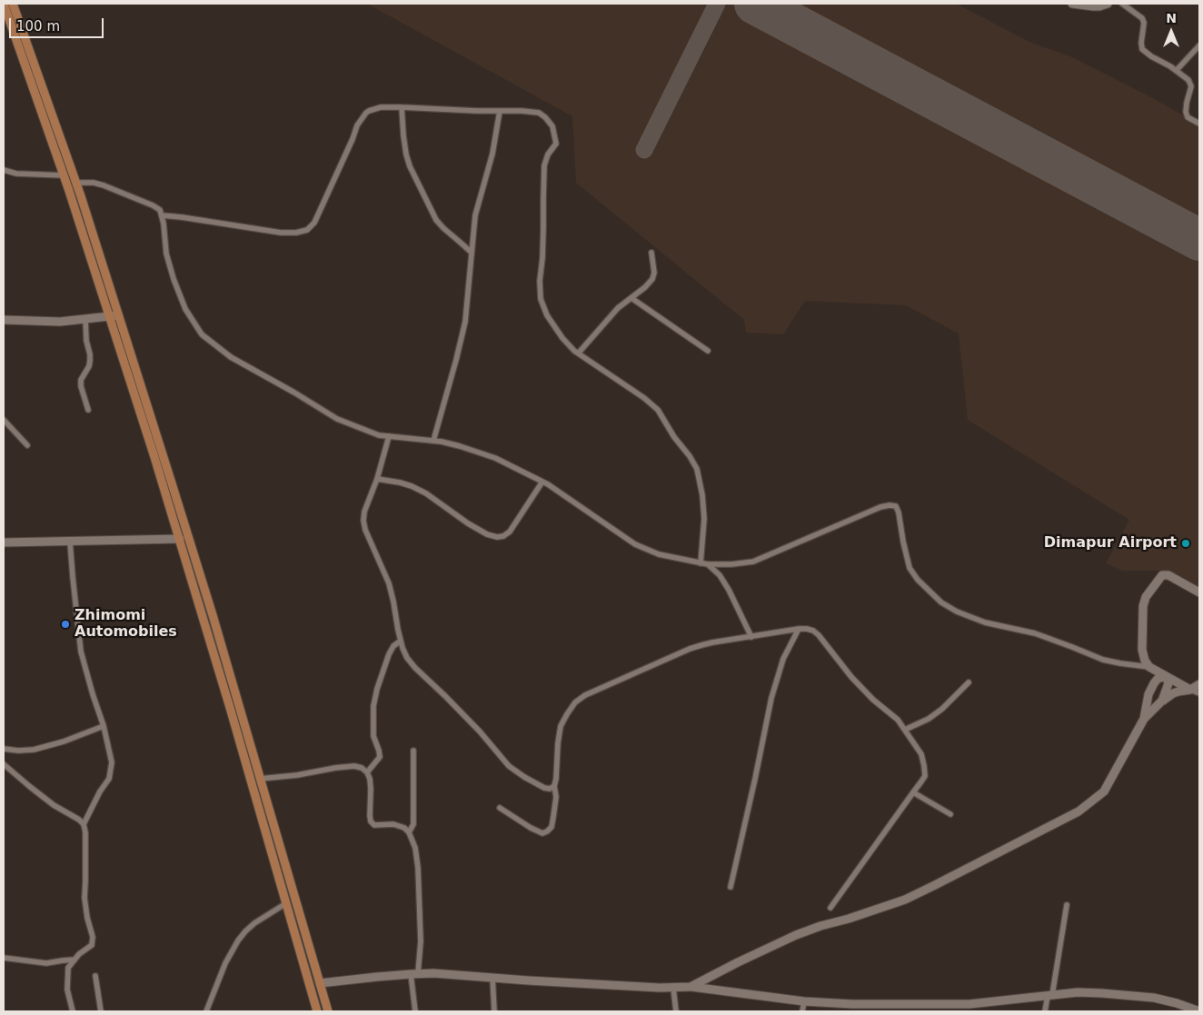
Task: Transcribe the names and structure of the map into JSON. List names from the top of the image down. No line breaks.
{"places":["Dimapur Airport","Zhimomi Automobiles"],"scale_bar":"100 m","north":"top"}
